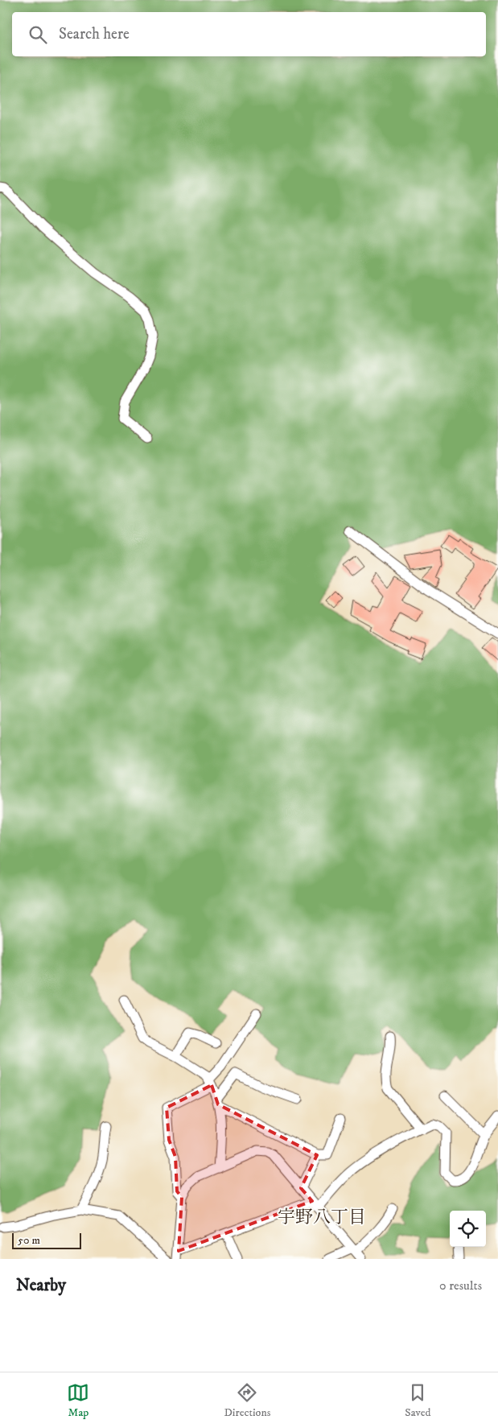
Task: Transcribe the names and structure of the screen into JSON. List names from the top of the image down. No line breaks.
{"districts":["宇野八丁目"],"scale_bar":"50 m","page":{"search":"Search here","scale":"50 m","heading":["Nearby","0 results"],"nav":["Map","Directions","Saved"]}}
